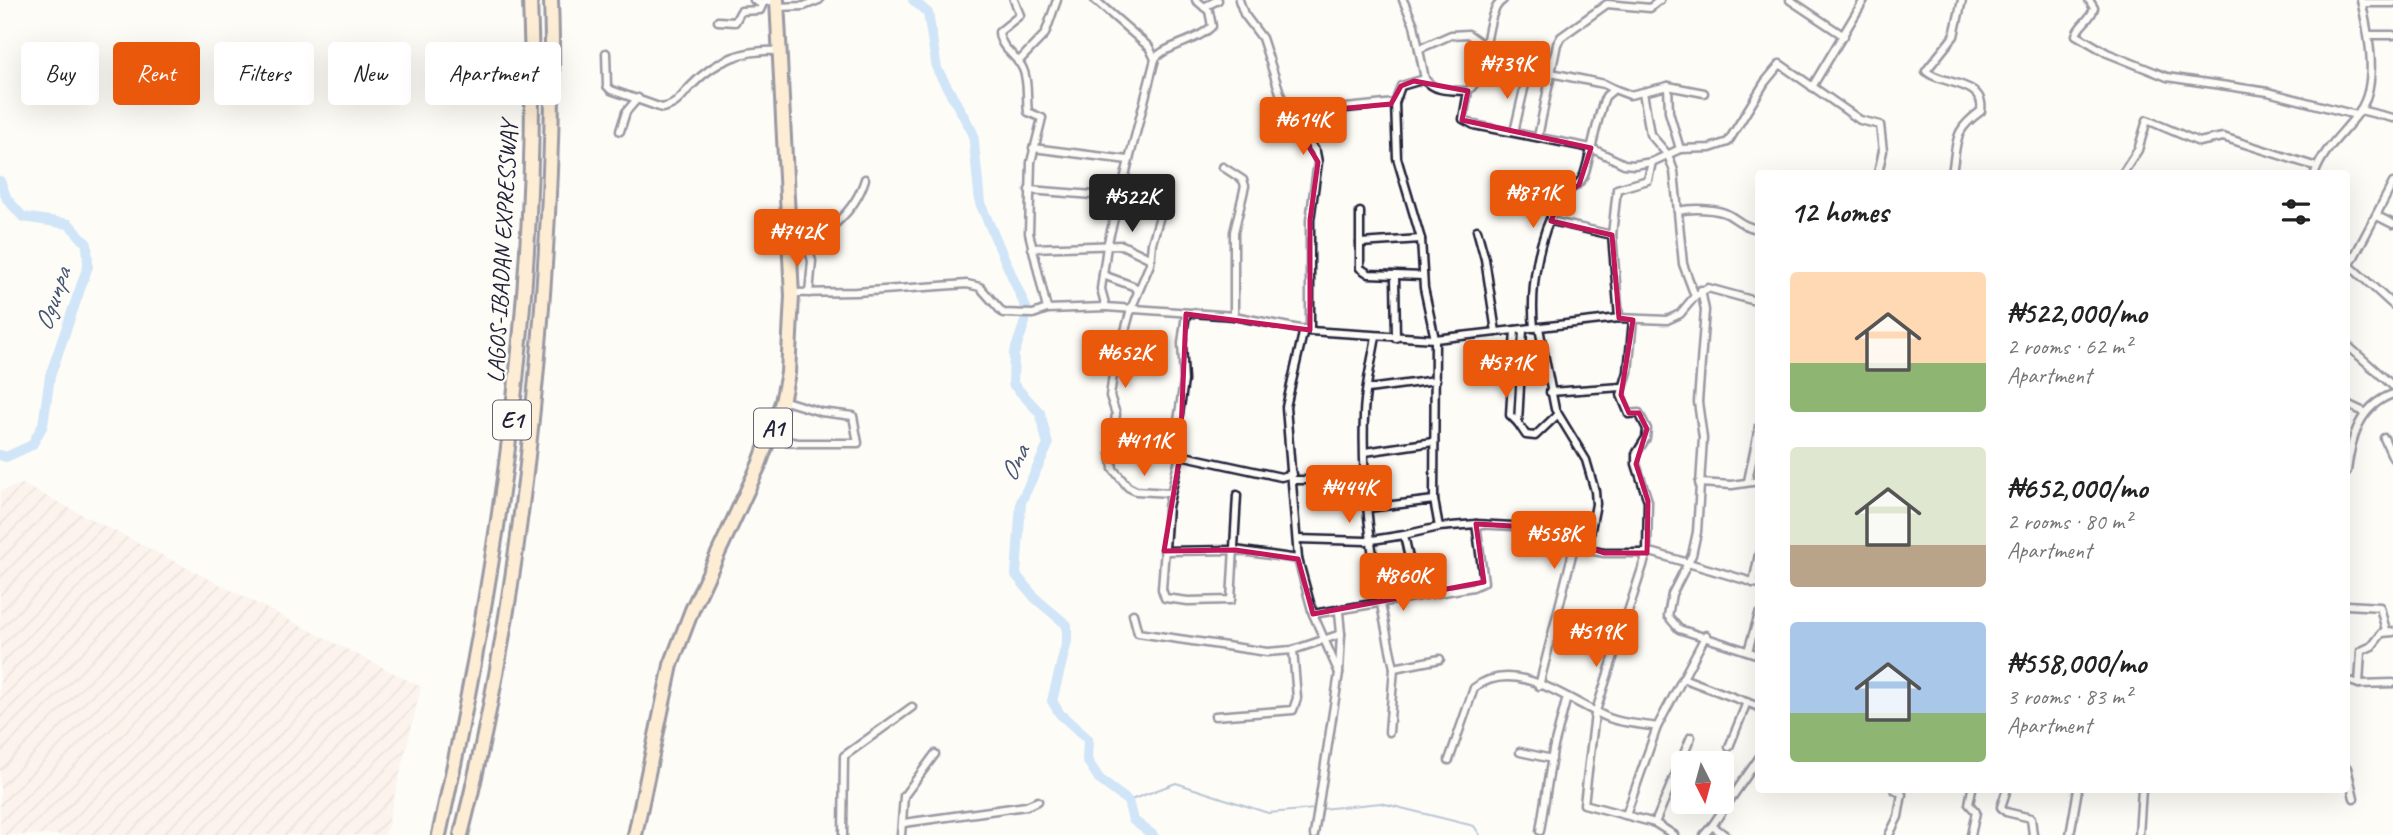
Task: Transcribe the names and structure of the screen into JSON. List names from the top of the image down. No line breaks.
{"streets":{"highway":["LAGOS-IBADAN EXPRESSWAY","E1","A1"]},"water":["Ogunpa","Ona"],"north":"bottom","page":{"price":["₦739K","₦614K","₦871K","₦522K","₦742K","₦652K","₦571K","₦411K","₦444K","₦558K","₦860K","₦519K"],"chip":["Buy","Rent","Filters","New","Apartment"],"heading":"12 homes","list":[{"name":"₦522,000/mo","note":"2 rooms · 62 m² · Apartment"},{"name":"₦652,000/mo","note":"2 rooms · 80 m² · Apartment"},{"name":"₦558,000/mo","note":"3 rooms · 83 m² · Apartment"}]}}
